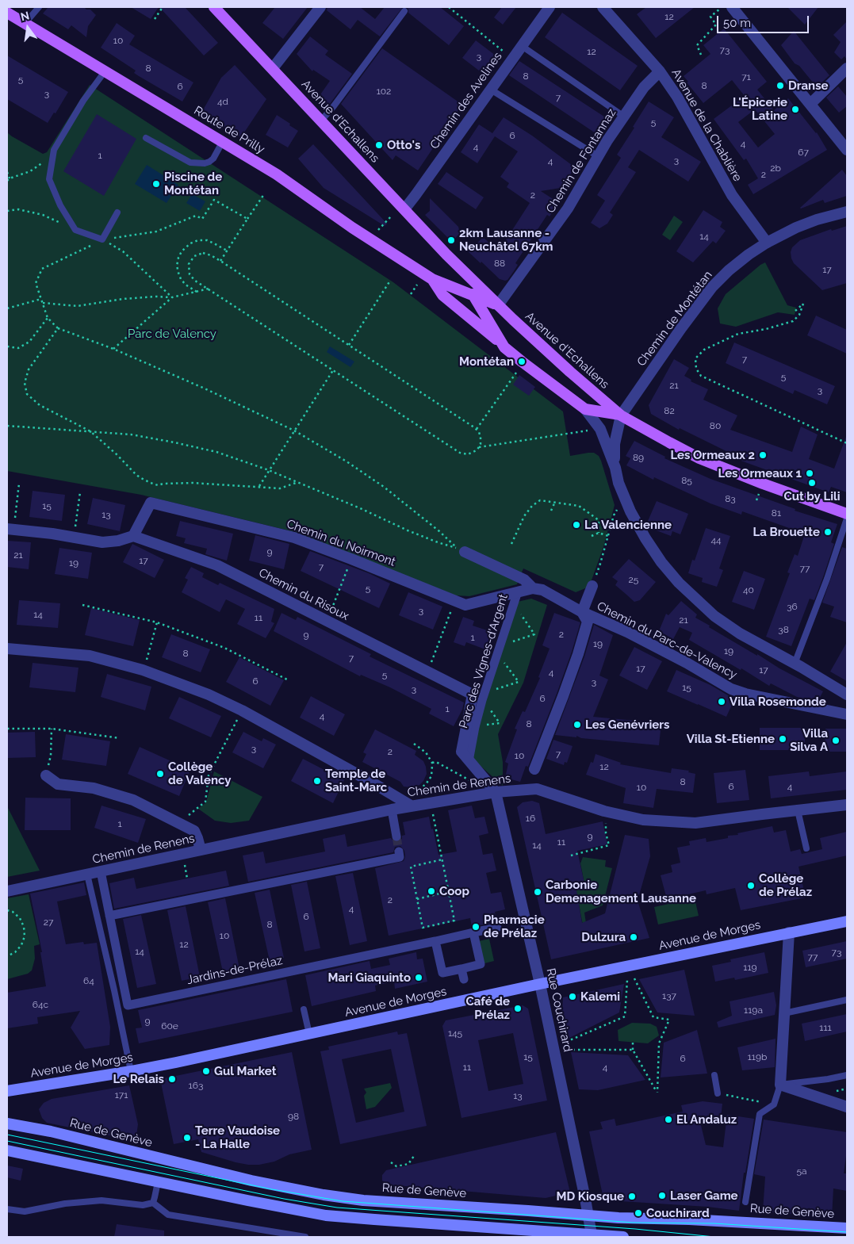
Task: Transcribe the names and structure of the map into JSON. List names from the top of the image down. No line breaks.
{"streets":{"main road":["Avenue d'Echallens","Route de Prilly","Avenue de Morges","Rue de Genève"],"street":["Chemin des Avelines","Avenue de la Chablière","Chemin de Fontannaz","Chemin de Montétan","Chemin du Noirmont","Chemin du Risoux","Chemin du Parc-de-Valency","Parc des Vignes-d'Argent","Chemin de Renens","Jardins-de-Prélaz","Rue Couchirard"]},"crossings":[["Chemin des Avelines","Avenue d'Echallens"],["Avenue d'Echallens","Route de Prilly"],["Avenue d'Echallens","Chemin de Fontannaz"],["Avenue d'Echallens","Chemin de Montétan"],["Avenue de la Chablière","Chemin de Fontannaz"],["Avenue de la Chablière","Chemin de Montétan"],["Route de Prilly","Chemin de Fontannaz"],["Chemin du Noirmont","Chemin du Risoux"],["Chemin du Noirmont","Chemin du Parc-de-Valency"],["Chemin du Noirmont","Parc des Vignes-d'Argent"],["Chemin du Risoux","Parc des Vignes-d'Argent"],["Chemin du Risoux","Chemin de Renens"],["Chemin du Risoux","Rue Couchirard"],["Chemin de Renens","Jardins-de-Prélaz"],["Chemin de Renens","Rue Couchirard"],["Avenue de Morges","Rue Couchirard"],["Rue Couchirard","Rue de Genève"]],"parks":["Parc de Valency"],"places":["Dranse","L'Épicerie Latine","Otto's","Piscine de Montétan","2km Lausanne - Neuchâtel 67km","Montétan","Les Ormeaux 2","Les Ormeaux 1","Cut by Lili","La Valencienne","La Brouette","Villa Rosemonde","Les Genévriers","Villa St-Etienne","Villa Silva A","Collège de Valency","Temple de Saint-Marc","Collège de Prélaz","Coop","Carbonie Demenagement Lausanne","Pharmacie de Prélaz","Dulzura","Mari Giaquinto","Kalemi","Café de Prélaz","Gul Market","Le Relais","El Andaluz","Terre Vaudoise - La Halle","Laser Game","MD Kiosque","Couchirard"],"house_numbers":["12","10","73","12","3","8","8","71","5","8","6","102","3","7","4d","5","6","4","4","67","1","3","4","2b","2","2","14","88","17","7","5","21","3","82","80","89","85","83","15","81","13","44","9","21","17","19","7","77","25","5","40","36","3","14","11","21","38","2","9","1","19","19","8","7","17","17","4","5","6","3","15","3","6","1","4","8","3","2","7","10","12","8","6","4","10","16","1","9","11","14","2","4","6","27","8","10","12","14","73","77","119","64","137","64c","119a","9","60e","111","145","15","119b","6","11","4","163","171","13","98","5a"],"scale_bar":"50 m","north":"top"}
